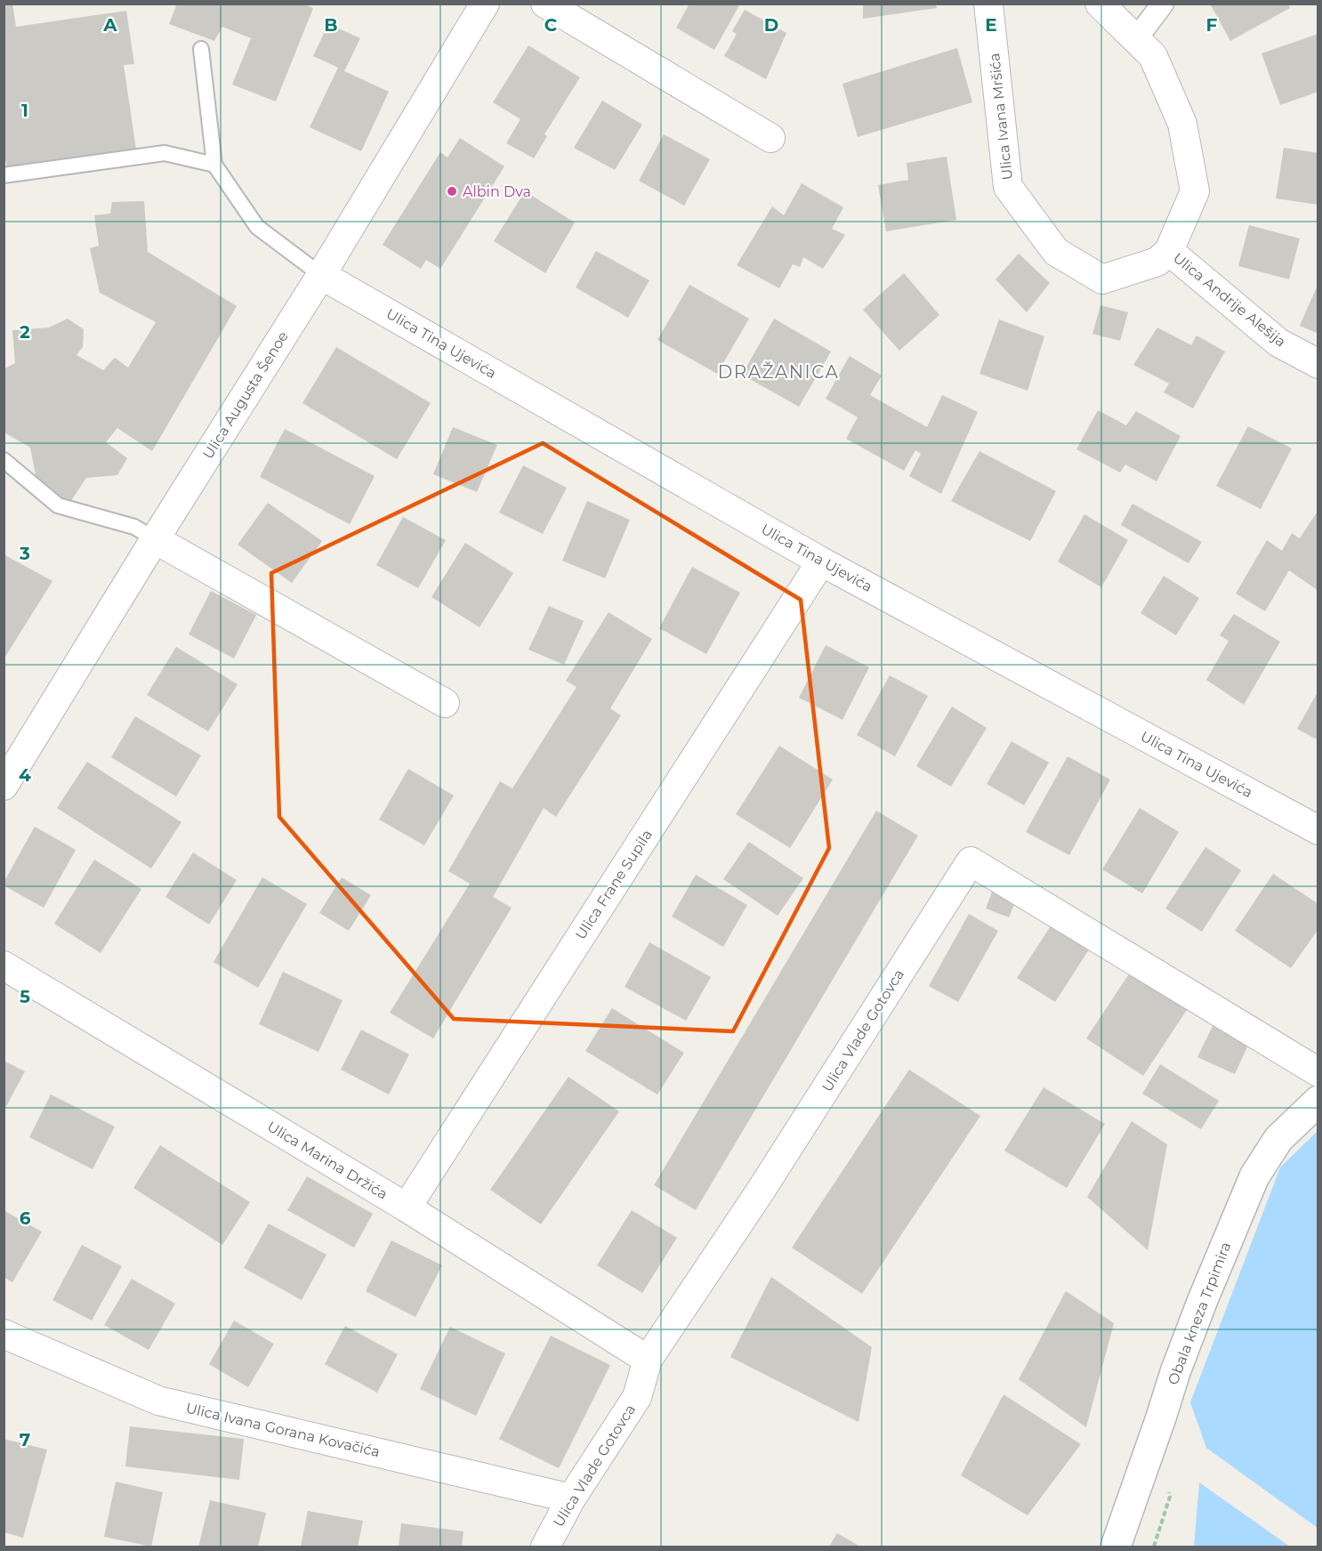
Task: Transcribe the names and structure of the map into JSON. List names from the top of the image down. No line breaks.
{"streets":{"street":["Ulica Ivana Mršića","Ulica Andrije Alešija","Ulica Tina Ujevića","Ulica Augusta Šenoe","Ulica Frane Supila","Ulica Vlade Gotovca","Ulica Marina Držića","Obala kneza Trpimira","Ulica Ivana Gorana Kovačića"]},"crossings":[["Ulica Ivana Mršića","Ulica Andrije Alešija"],["Ulica Tina Ujevića","Ulica Augusta Šenoe"],["Ulica Tina Ujevića","Ulica Frane Supila"],["Ulica Frane Supila","Ulica Marina Držića"],["Ulica Vlade Gotovca","Ulica Marina Držića"],["Ulica Vlade Gotovca","Ulica Ivana Gorana Kovačića"]],"districts":["DRAŽANICA"],"places":["Albin Dva"],"grid":{"columns":["A","B","C","D","E","F"],"rows":["1","2","3","4","5","6","7"]}}
